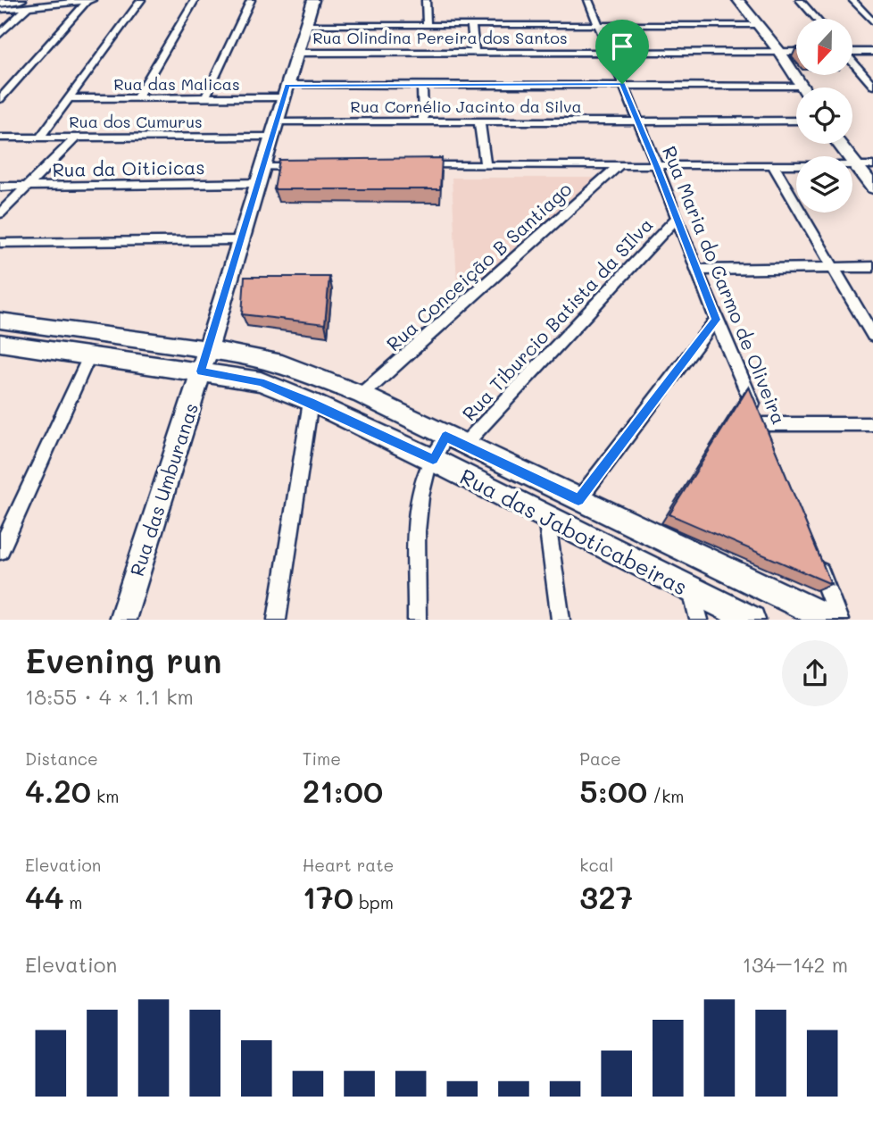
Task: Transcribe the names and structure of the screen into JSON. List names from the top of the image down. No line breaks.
{"streets":{"street":["Rua Olindina Pereira dos Santos","Rua das Malicas","Rua Cornélio Jacinto da Silva","Rua dos Cumurus","Rua da Oiticicas","Rua Conceição B Santiago","Rua Maria do Carmo de Oliveira","Rua Tiburcio Batista da SIlva","Rua das Umburanas","Rua das Jaboticabeiras"]},"crossings":[["Rua Olindina Pereira dos Santos","Rua Maria do Carmo de Oliveira"],["Rua Olindina Pereira dos Santos","Rua das Umburanas"],["Rua das Malicas","Rua Maria do Carmo de Oliveira"],["Rua das Malicas","Rua das Umburanas"],["Rua Cornélio Jacinto da Silva","Rua dos Cumurus"],["Rua Cornélio Jacinto da Silva","Rua Maria do Carmo de Oliveira"],["Rua Cornélio Jacinto da Silva","Rua das Umburanas"],["Rua dos Cumurus","Rua das Umburanas"],["Rua da Oiticicas","Rua das Umburanas"],["Rua Conceição B Santiago","Rua das Jaboticabeiras"],["Rua Maria do Carmo de Oliveira","Rua Tiburcio Batista da SIlva"],["Rua Tiburcio Batista da SIlva","Rua das Jaboticabeiras"],["Rua das Umburanas","Rua das Jaboticabeiras"]],"north":"bottom","page":{"heading":["Evening run","18:55 · 4 × 1.1 km"],"stats":[["Distance","4.20 km"],["Time","21:00"],["Pace","5:00 /km"],["Elevation","44 m"],["Heart rate","170 bpm"],["kcal","327"]],"chart":["Elevation","134–142 m"]}}
